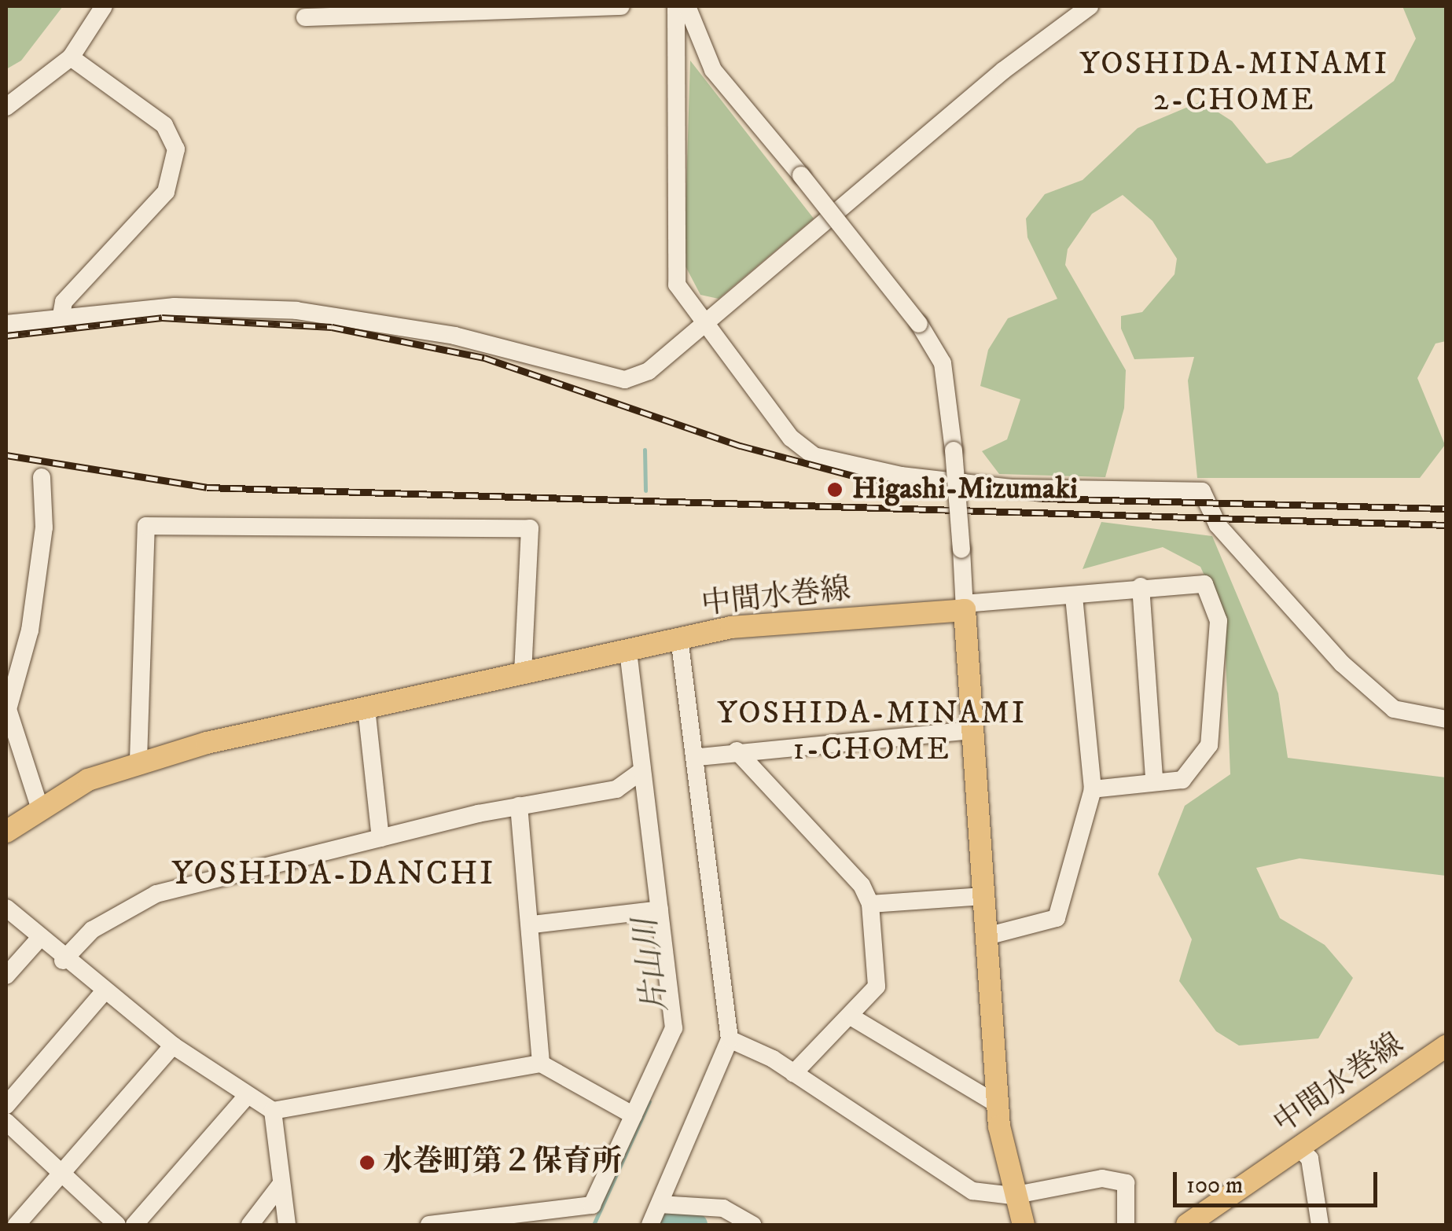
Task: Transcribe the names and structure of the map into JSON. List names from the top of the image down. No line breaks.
{"streets":{"main road":["中間水巻線"]},"districts":["YOSHIDA-MINAMI 2-CHOME","YOSHIDA-MINAMI 1-CHOME","YOSHIDA-DANCHI"],"water":["片山川"],"places":["Higashi-Mizumaki","水巻町第２保育所"],"scale_bar":"100 m"}
